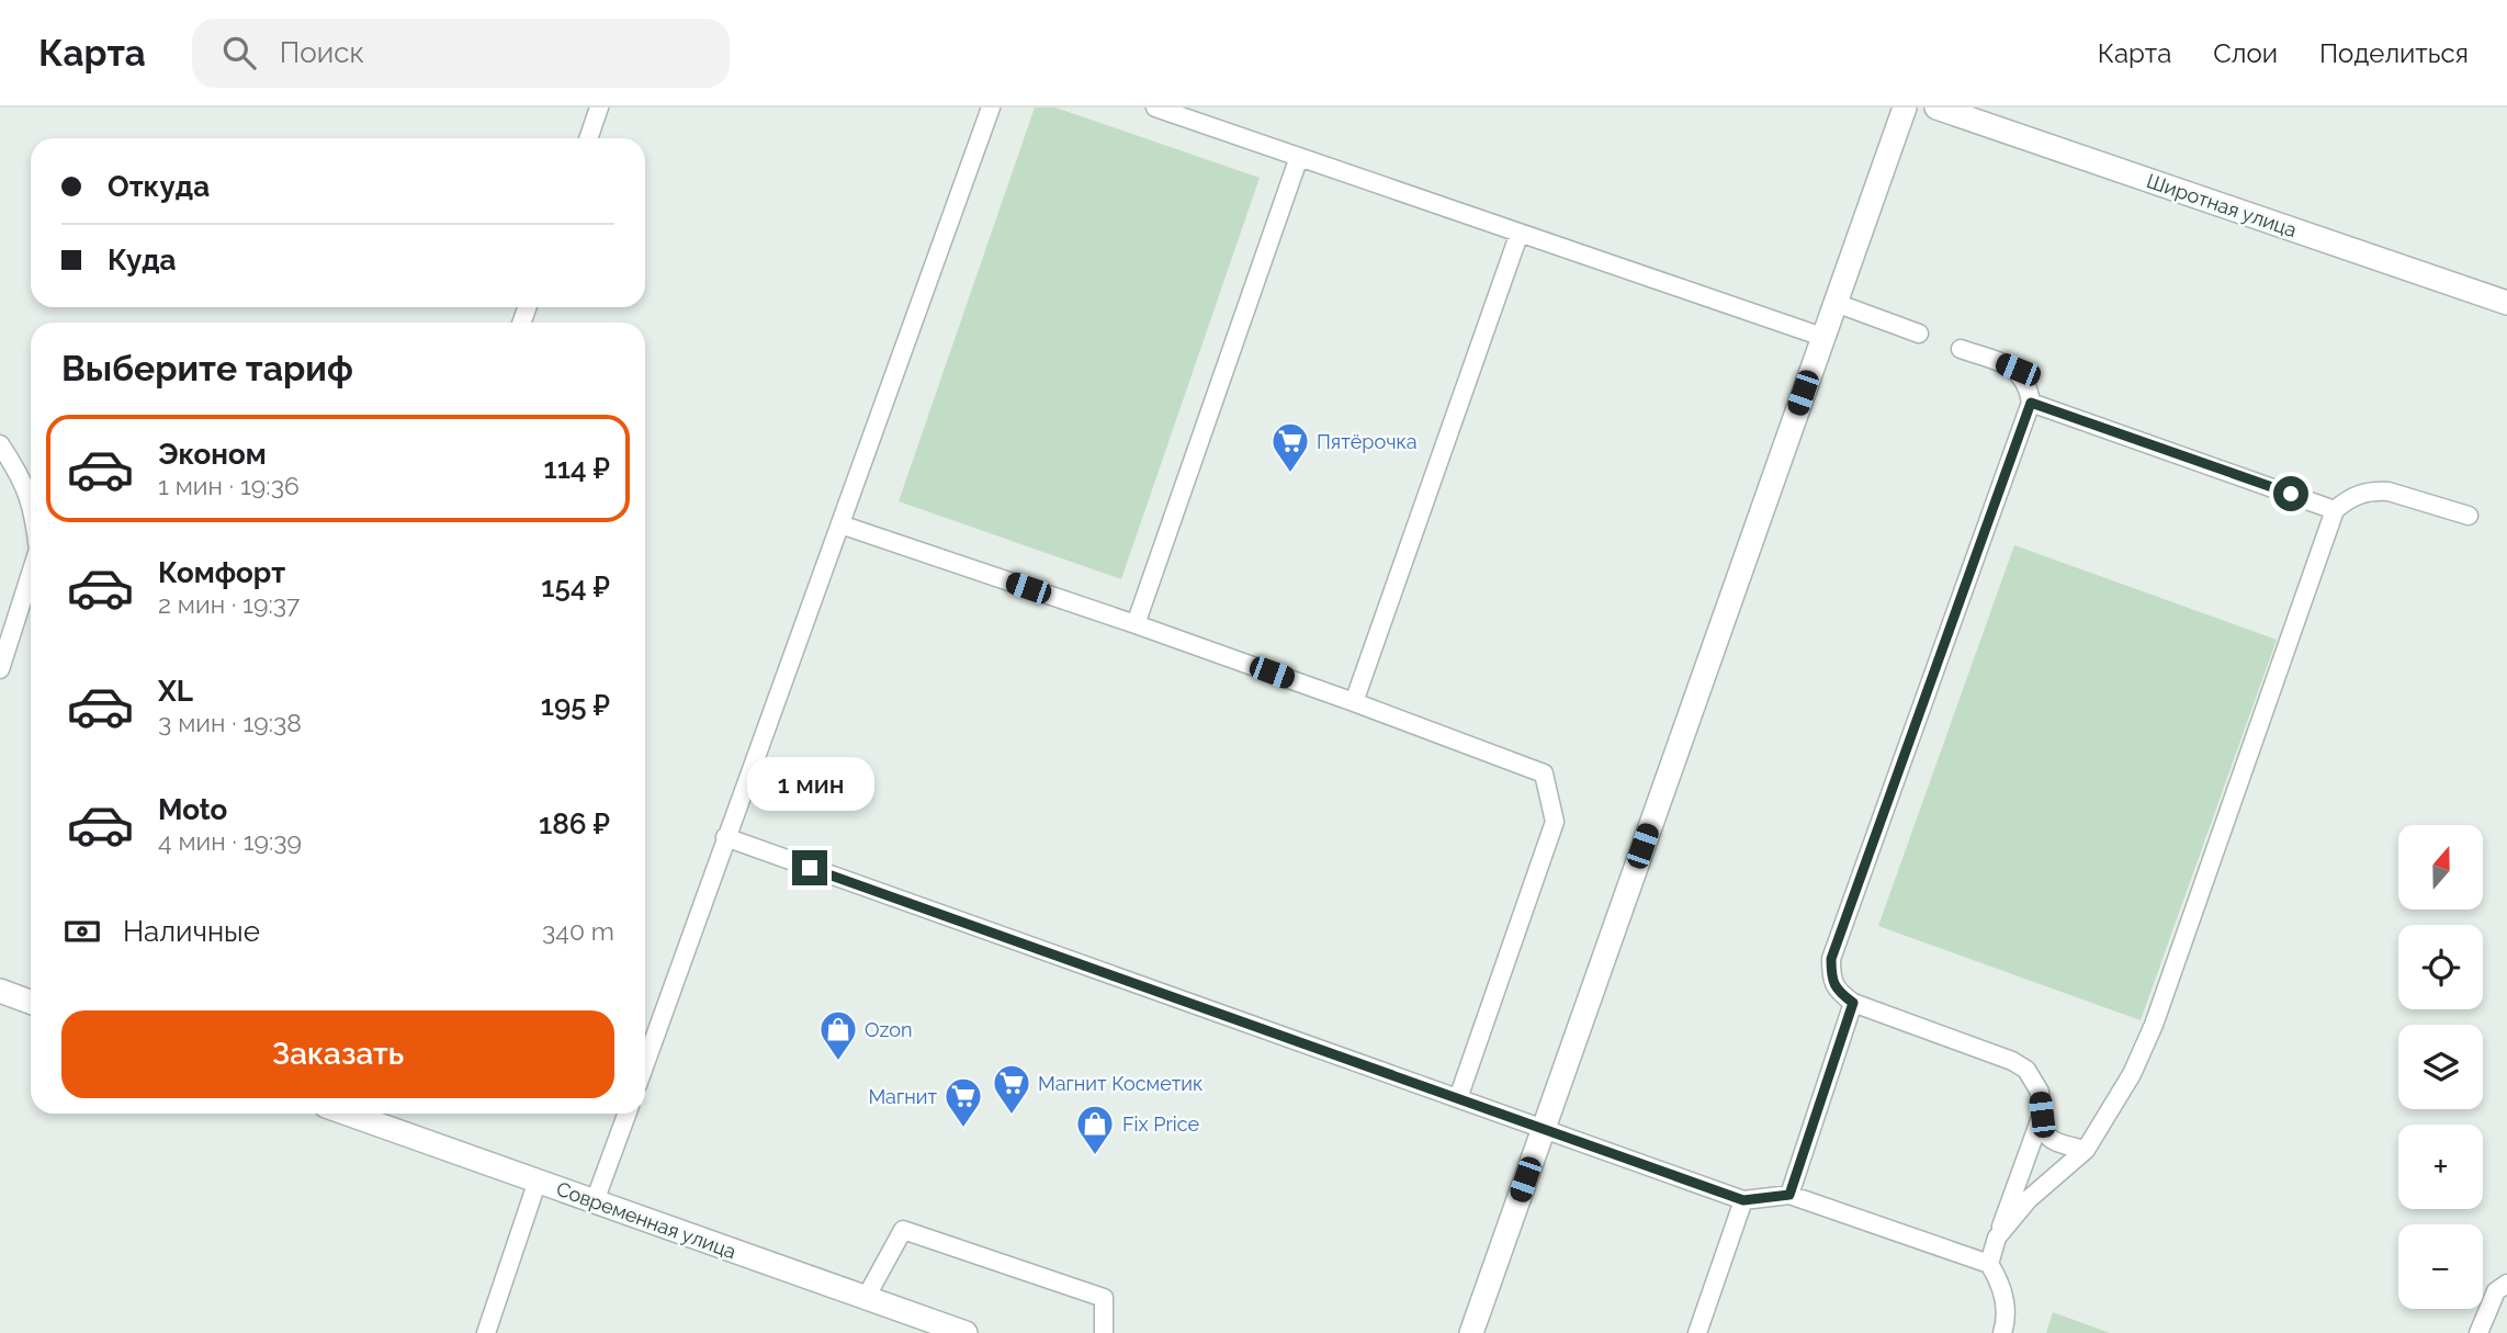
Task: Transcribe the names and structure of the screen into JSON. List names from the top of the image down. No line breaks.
{"streets":{"street":["Широтная улица","Современная улица"]},"places":{"supermarket":["Пятёрочка","Магнит Косметик","Магнит"],"shop":["Ozon","Fix Price"]},"north":"top","page":{"header":"Карта","search":"Поиск","nav":["Карта","Слои","Поделиться"],"banner":["Откуда","Куда"],"heading":"Выберите тариф","list":[{"name":"Эконом","note":"1 мин · 19:36","value":"114 ₽"},{"name":"Комфорт","note":"2 мин · 19:37","value":"154 ₽"},{"name":"XL","note":"3 мин · 19:38","value":"195 ₽"},{"name":"Moto","note":"4 мин · 19:39","value":"186 ₽"}],"bubble":"1 мин","map_buttons":["+","−"],"pay":["Наличные","340 m"],"buttons":"Заказать"}}
